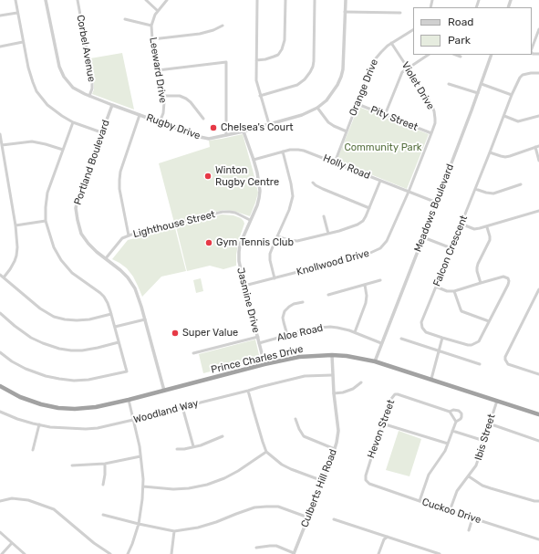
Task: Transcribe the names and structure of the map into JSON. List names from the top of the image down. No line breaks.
{"streets":{"highway":["Prince Charles Drive"],"street":["Corbel Avenue","Leeward Drive","Violet Drive","Orange Drive","Pity Street","Rugby Drive","Portland Boulevard","Holly Road","Meadows Boulevard","Lighthouse Street","Falcon Crescent","Knollwood Drive","Jasmine Drive","Aloe Road","Woodland Way","Hevon Street","Ibis Street","Culberts Hill Road","Cuckoo Drive"]},"crossings":[["Corbel Avenue","Rugby Drive"],["Leeward Drive","Rugby Drive"],["Violet Drive","Orange Drive"],["Violet Drive","Pity Street"],["Violet Drive","Holly Road"],["Violet Drive","Knollwood Drive"],["Orange Drive","Pity Street"],["Orange Drive","Holly Road"],["Rugby Drive","Portland Boulevard"],["Rugby Drive","Jasmine Drive"],["Portland Boulevard","Lighthouse Street"],["Portland Boulevard","Prince Charles Drive"],["Holly Road","Meadows Boulevard"],["Holly Road","Knollwood Drive"],["Holly Road","Jasmine Drive"],["Meadows Boulevard","Aloe Road"],["Meadows Boulevard","Prince Charles Drive"],["Lighthouse Street","Jasmine Drive"],["Knollwood Drive","Jasmine Drive"],["Jasmine Drive","Aloe Road"],["Jasmine Drive","Prince Charles Drive"],["Prince Charles Drive","Ibis Street"],["Prince Charles Drive","Culberts Hill Road"],["Woodland Way","Culberts Hill Road"],["Hevon Street","Cuckoo Drive"],["Ibis Street","Cuckoo Drive"]],"parks":["Community Park"],"places":["Chelsea's Court","Winton Rugby Centre","Gym Tennis Club","Super Value"],"legend":["Road","Park"]}
